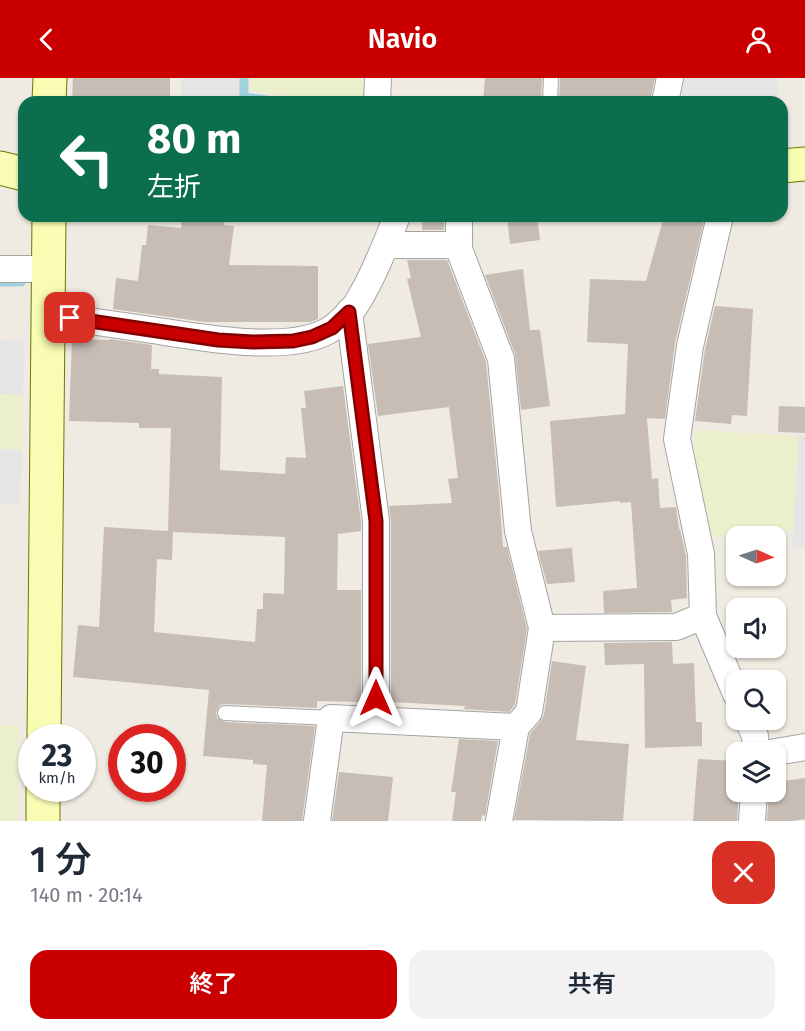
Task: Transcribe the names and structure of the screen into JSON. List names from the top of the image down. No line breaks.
{"north":"right","page":{"header":"Navio","turn":["80 m","左折"],"speed":"23 km/h","limit":"30","heading":["1 分","140 m · 20:14"],"buttons":["終了","共有"]}}
